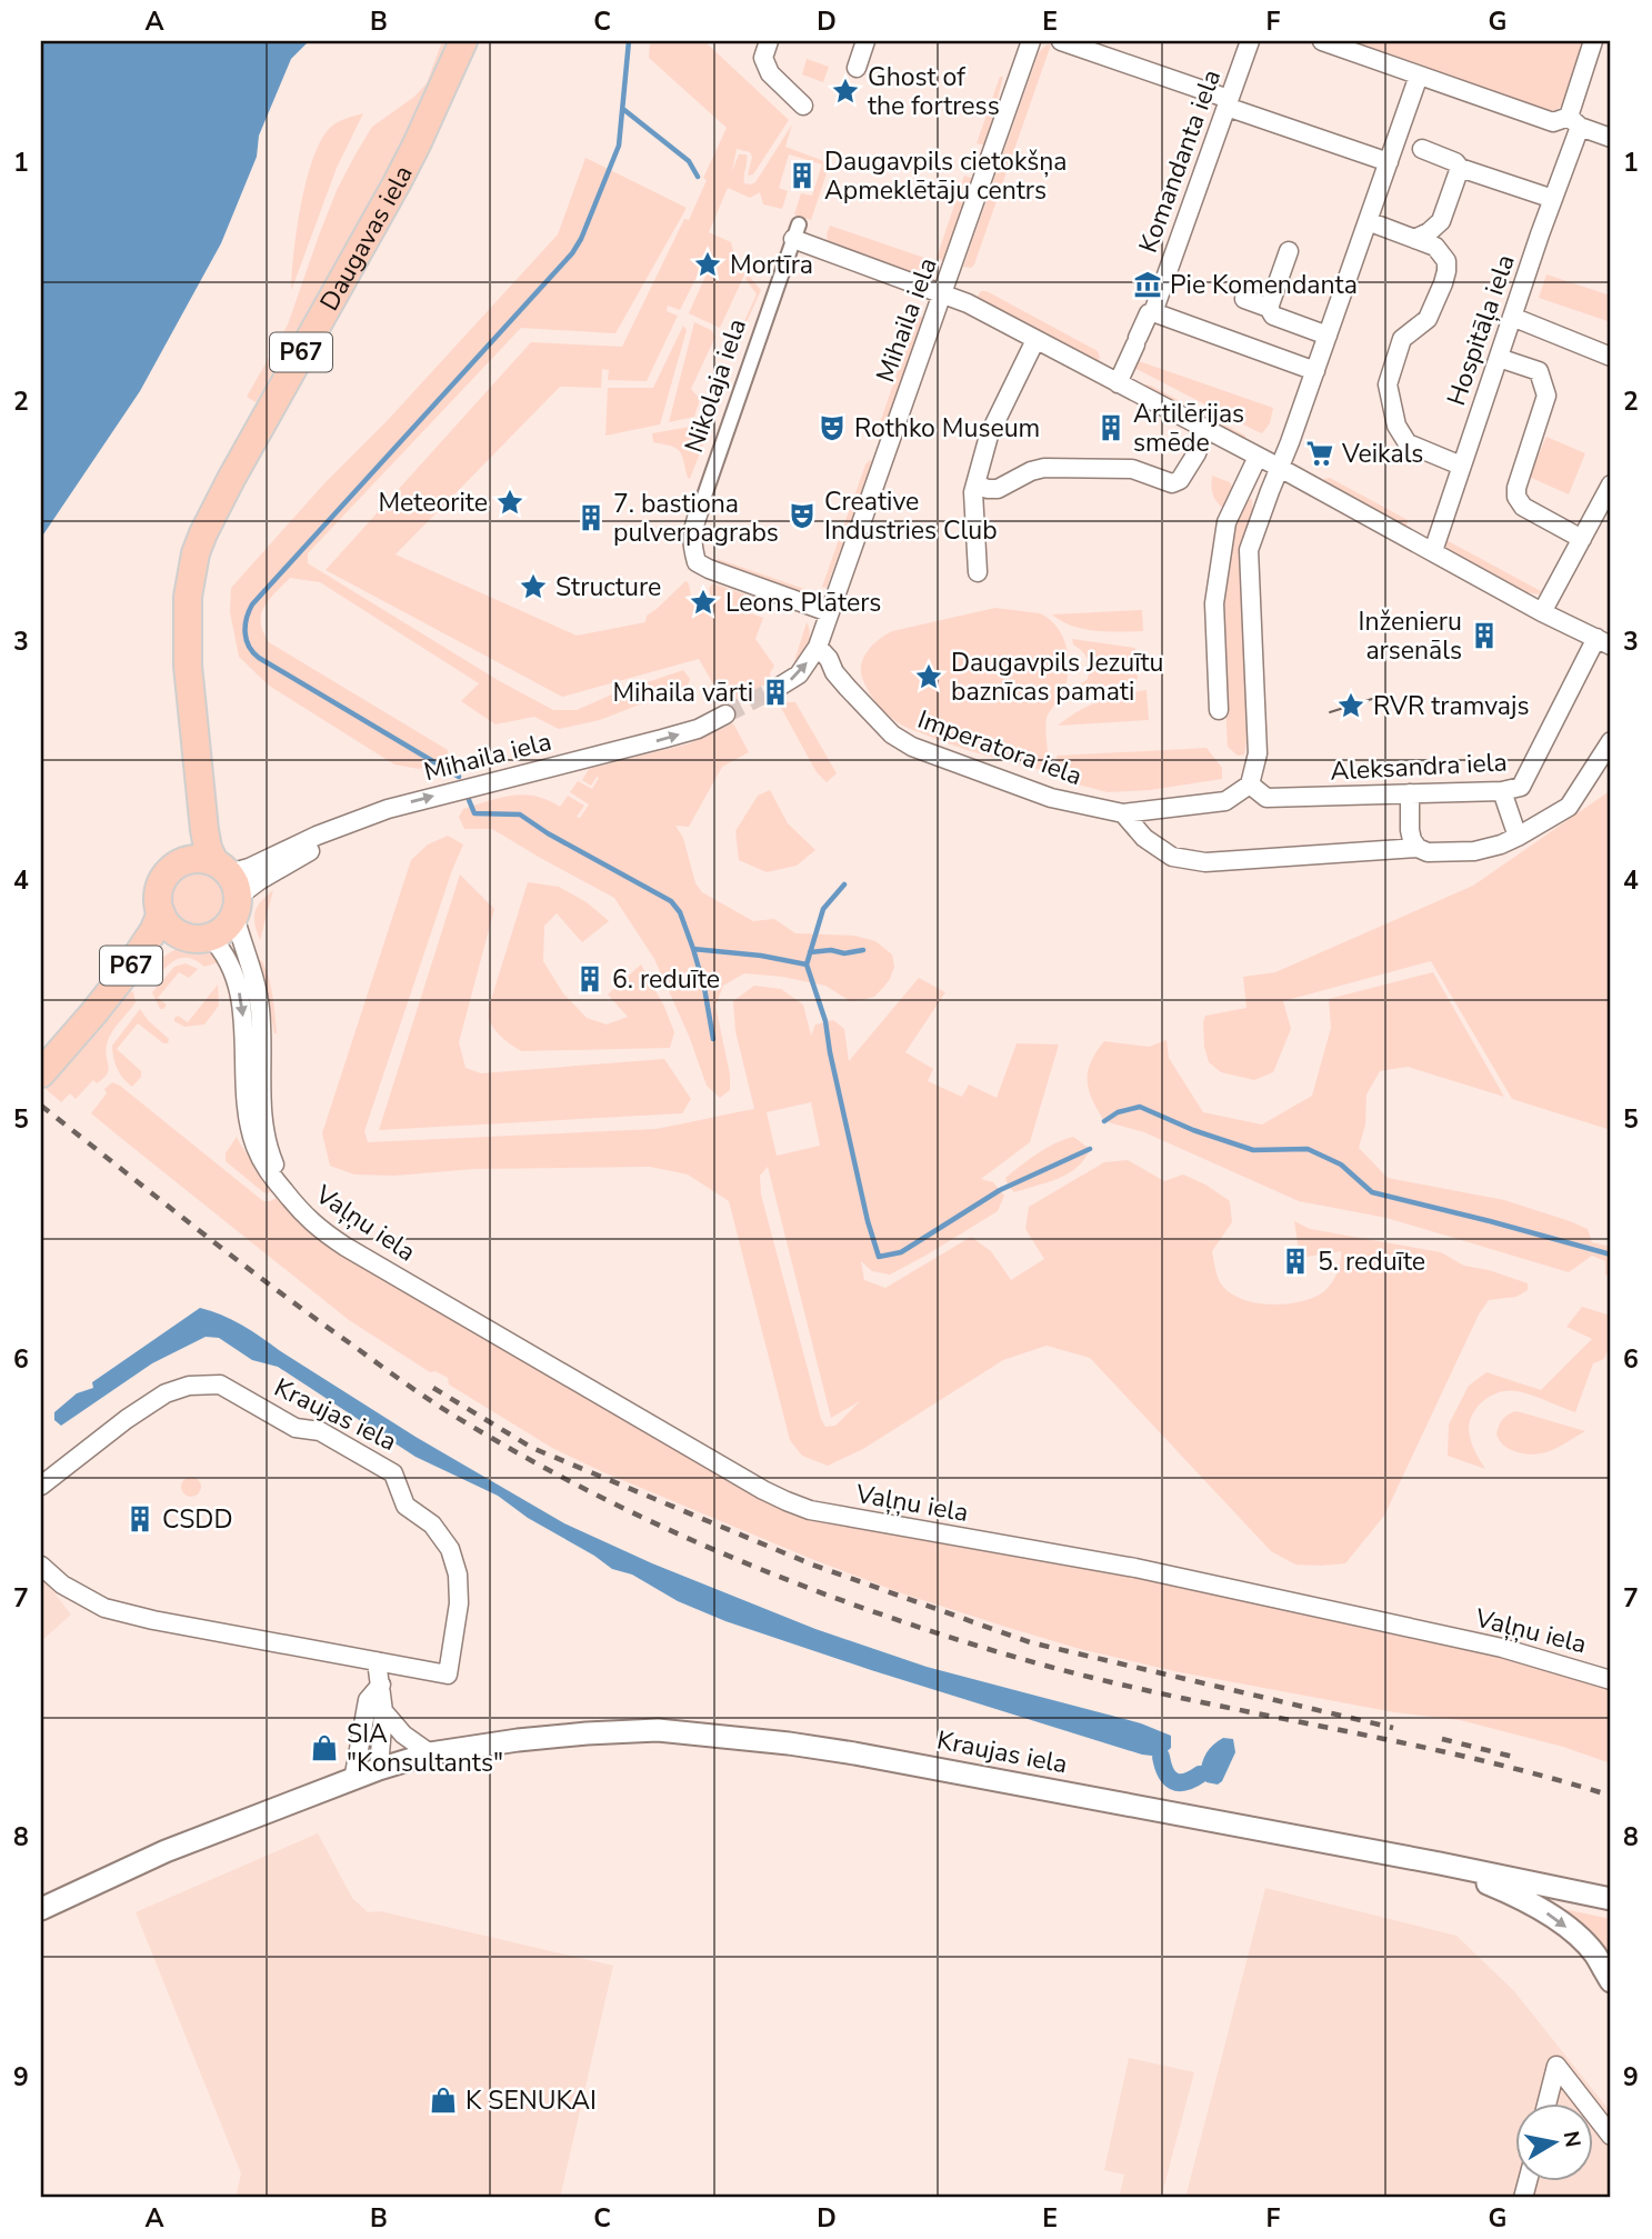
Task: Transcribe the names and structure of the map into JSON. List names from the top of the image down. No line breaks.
{"streets":{"main road":["Daugavas iela","P67"],"street":["Komandanta iela","Mihaila iela","Hospitāļa iela","Nikolaja iela","Imperatora iela","Aleksandra iela","Vaļņu iela","Kraujas iela"]},"crossings":[["Daugavas iela","Mihaila iela"],["Daugavas iela","P67"],["Daugavas iela","Vaļņu iela"],["Mihaila iela","P67"],["Mihaila iela","Nikolaja iela"],["Mihaila iela","Imperatora iela"],["Mihaila iela","Vaļņu iela"],["P67","Vaļņu iela"],["Imperatora iela","Aleksandra iela"]],"places":{"place":["Ghost of the fortress","Mortīra","Meteorite","Structure","Leons Plāters","Daugavpils Jezuītu baznīcas pamati","RVR tramvajs"],"building":["Daugavpils cietokšņa Apmeklētāju centrs","Artilērijas smēde","7. bastiona pulverpagrabs","Inženieru arsenāls","Mihaila vārti","6. reduīte","5. reduīte","CSDD"],"museum":["Pie Komendanta"],"theatre":["Rothko Museum","Creative Industries Club"],"supermarket":["Veikals"],"shop":["SIA \"Konsultants\"","K SENUKAI"]},"north":"right","grid":{"columns":["A","B","C","D","E","F","G"],"rows":["1","2","3","4","5","6","7","8","9"]}}
